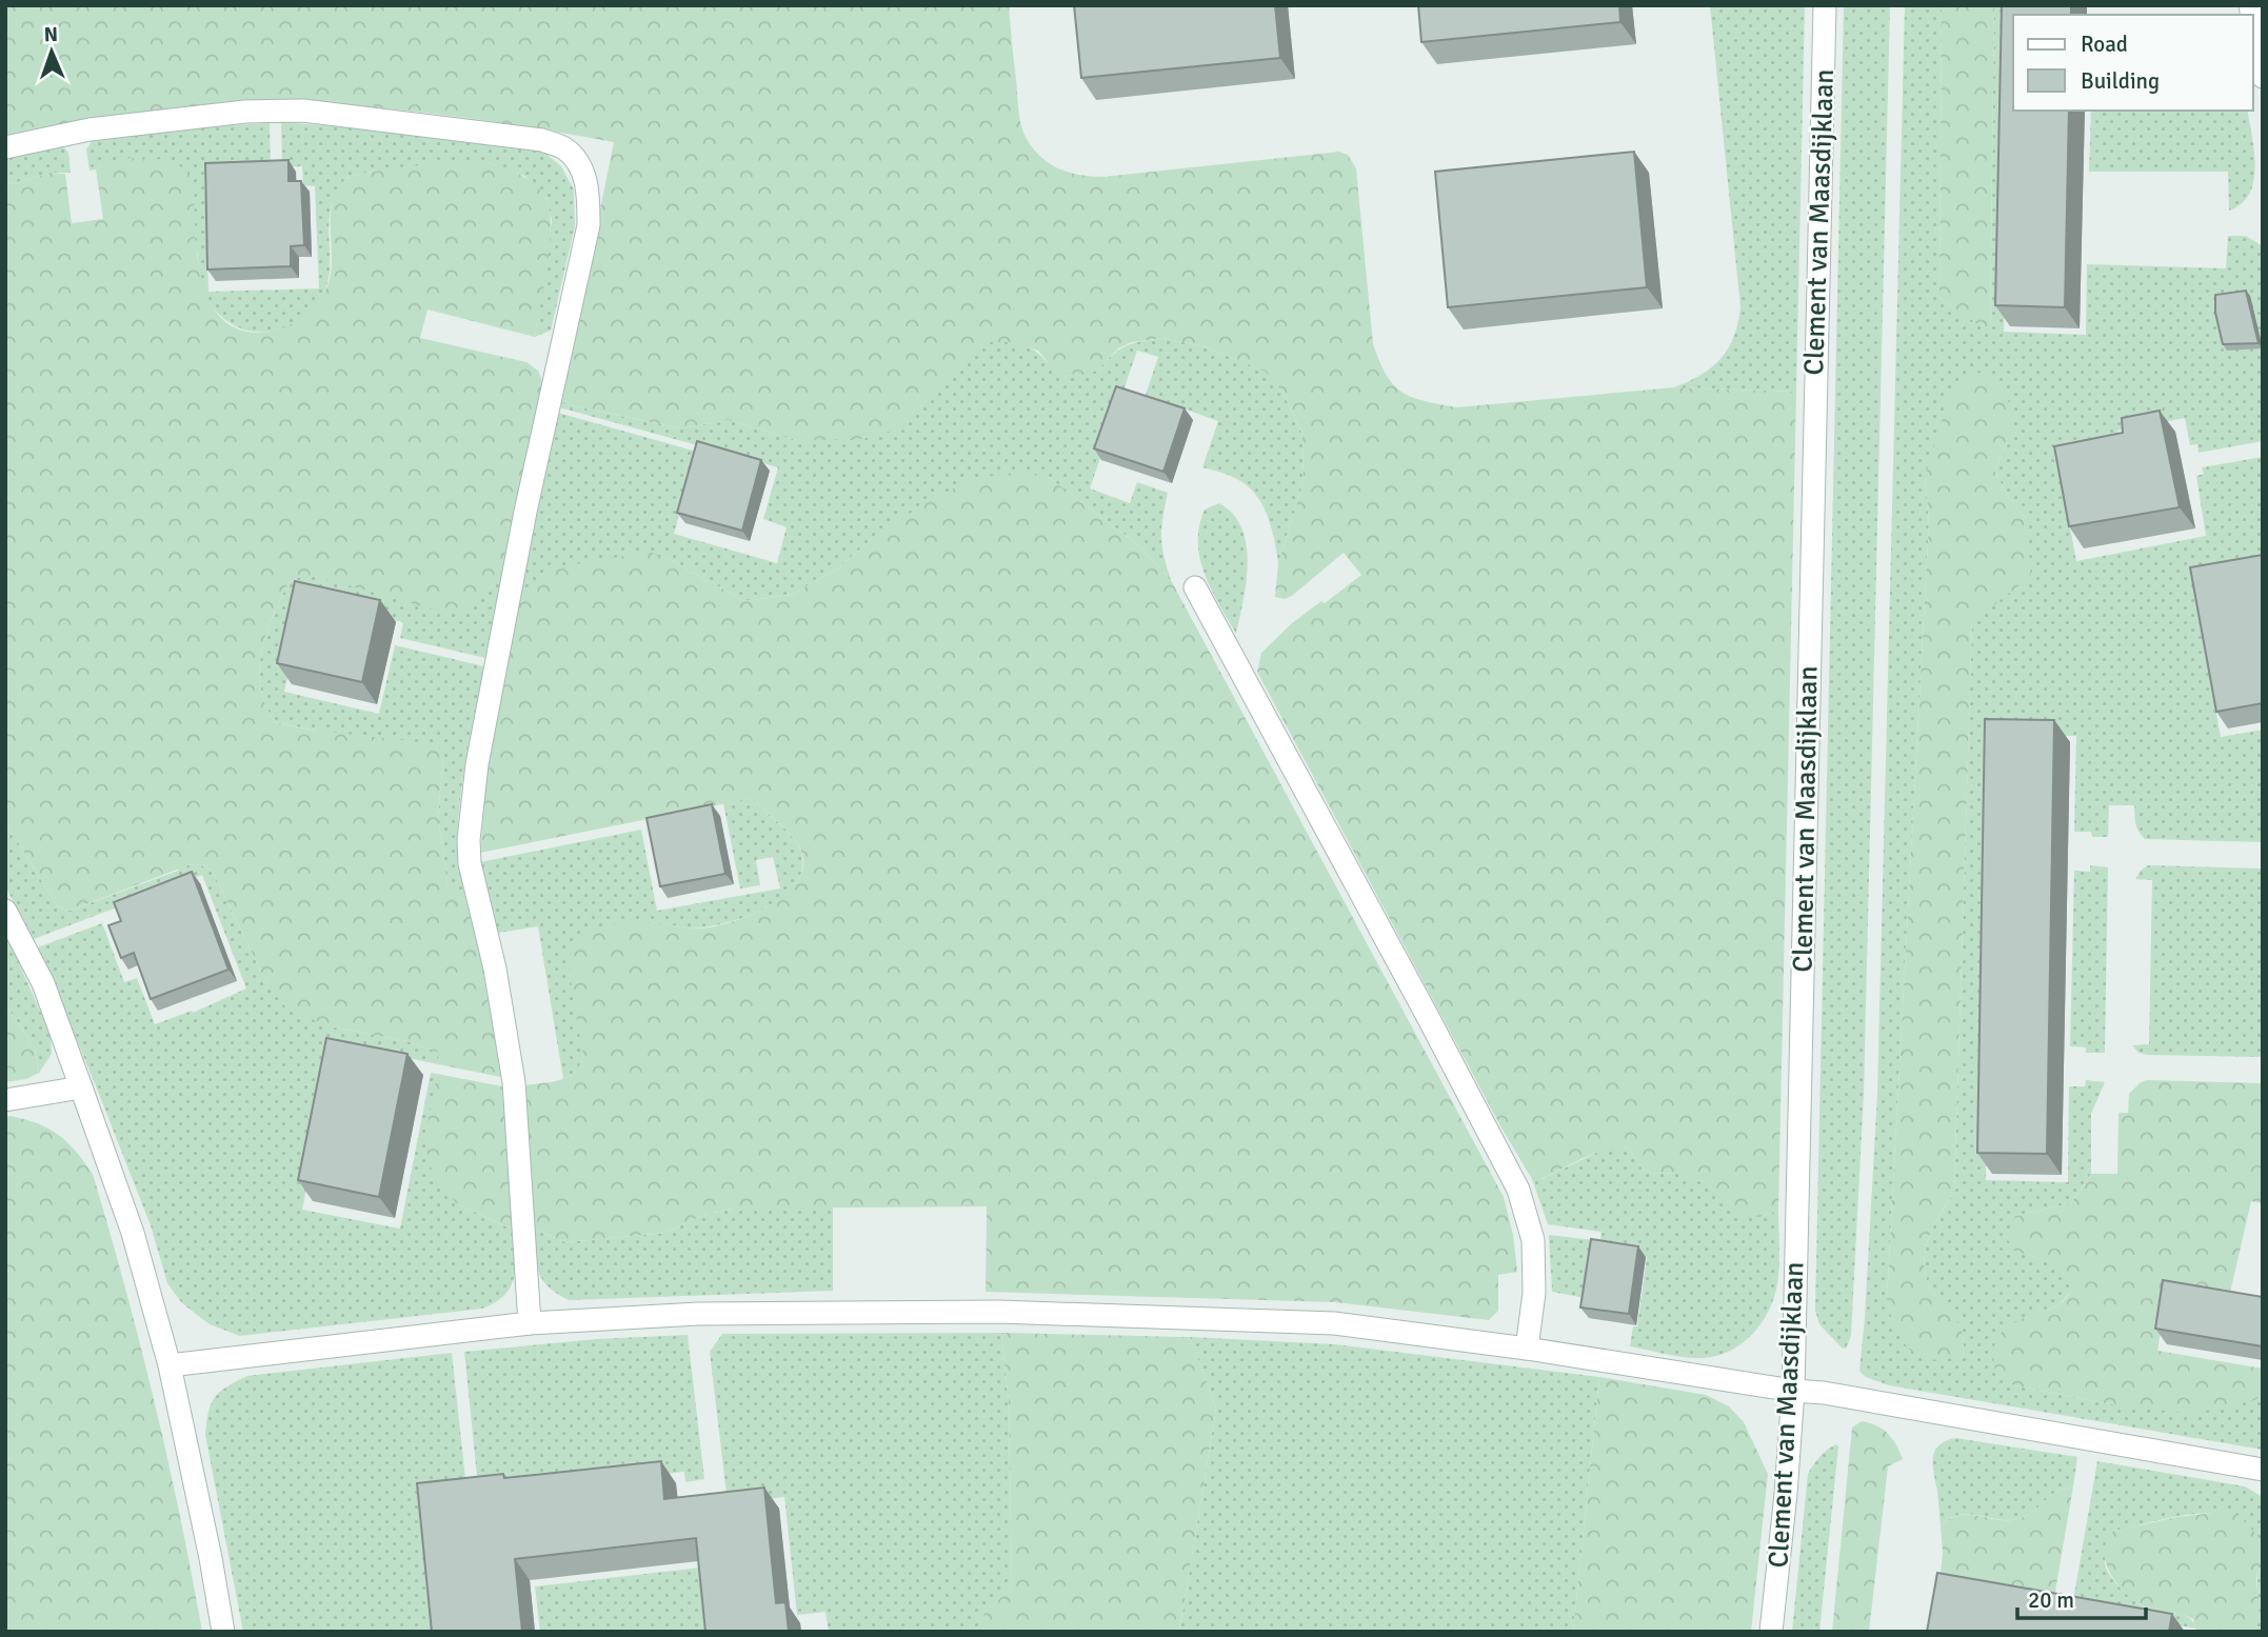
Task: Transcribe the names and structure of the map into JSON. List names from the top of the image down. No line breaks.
{"streets":{"street":["Clement van Maasdijklaan"]},"legend":["Road","Building"],"scale_bar":"20 m","north":"top"}
